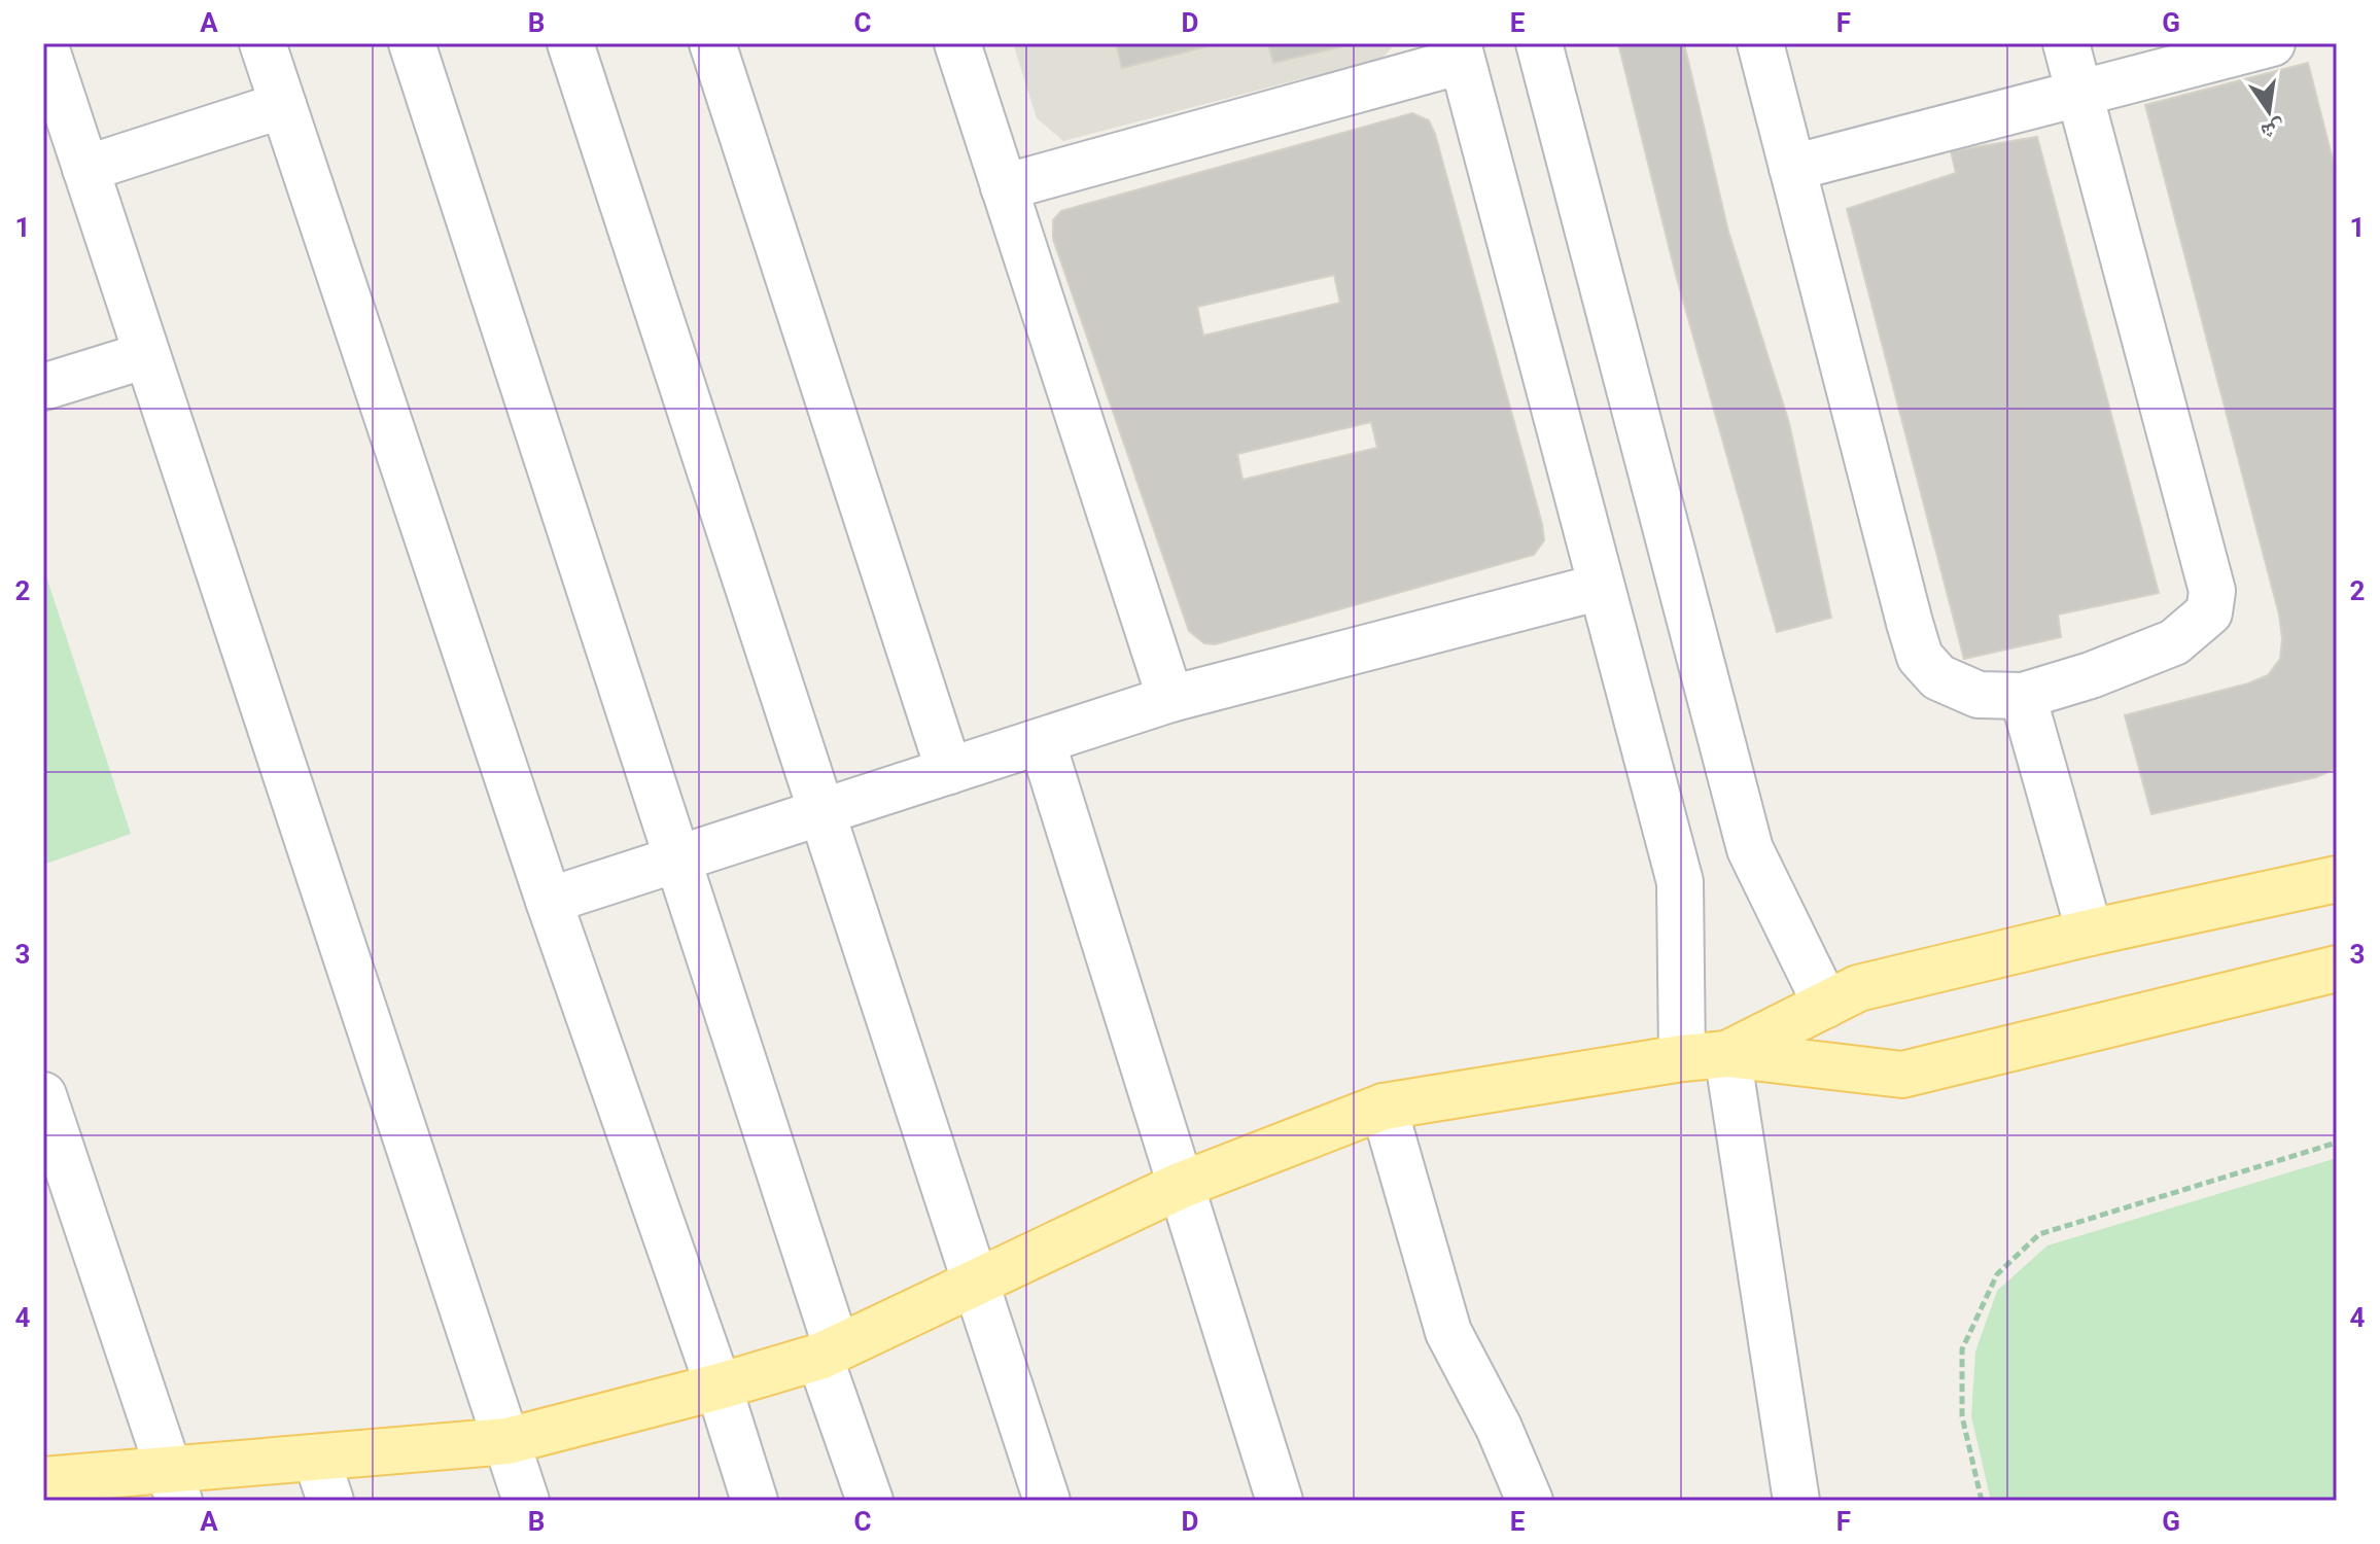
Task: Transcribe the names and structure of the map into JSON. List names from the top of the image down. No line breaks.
{"north":"bottom","grid":{"columns":["A","B","C","D","E","F","G"],"rows":["1","2","3","4"]}}
